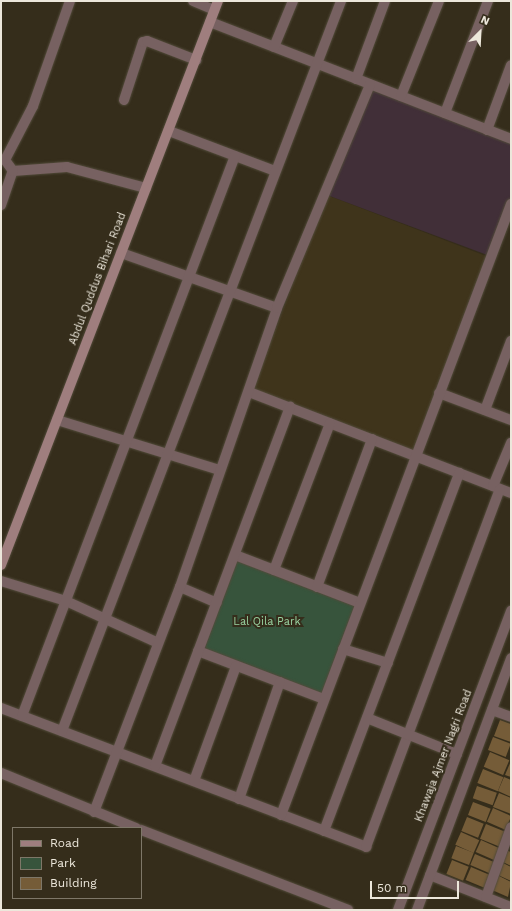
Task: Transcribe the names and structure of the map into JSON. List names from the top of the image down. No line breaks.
{"streets":{"main road":["Abdul Quddus Bihari Road"],"street":["Khawaja Ajmer Nagri Road"]},"parks":["Lal Qila Park"],"legend":["Road","Park","Building"],"scale_bar":"50 m","north":"top right"}
